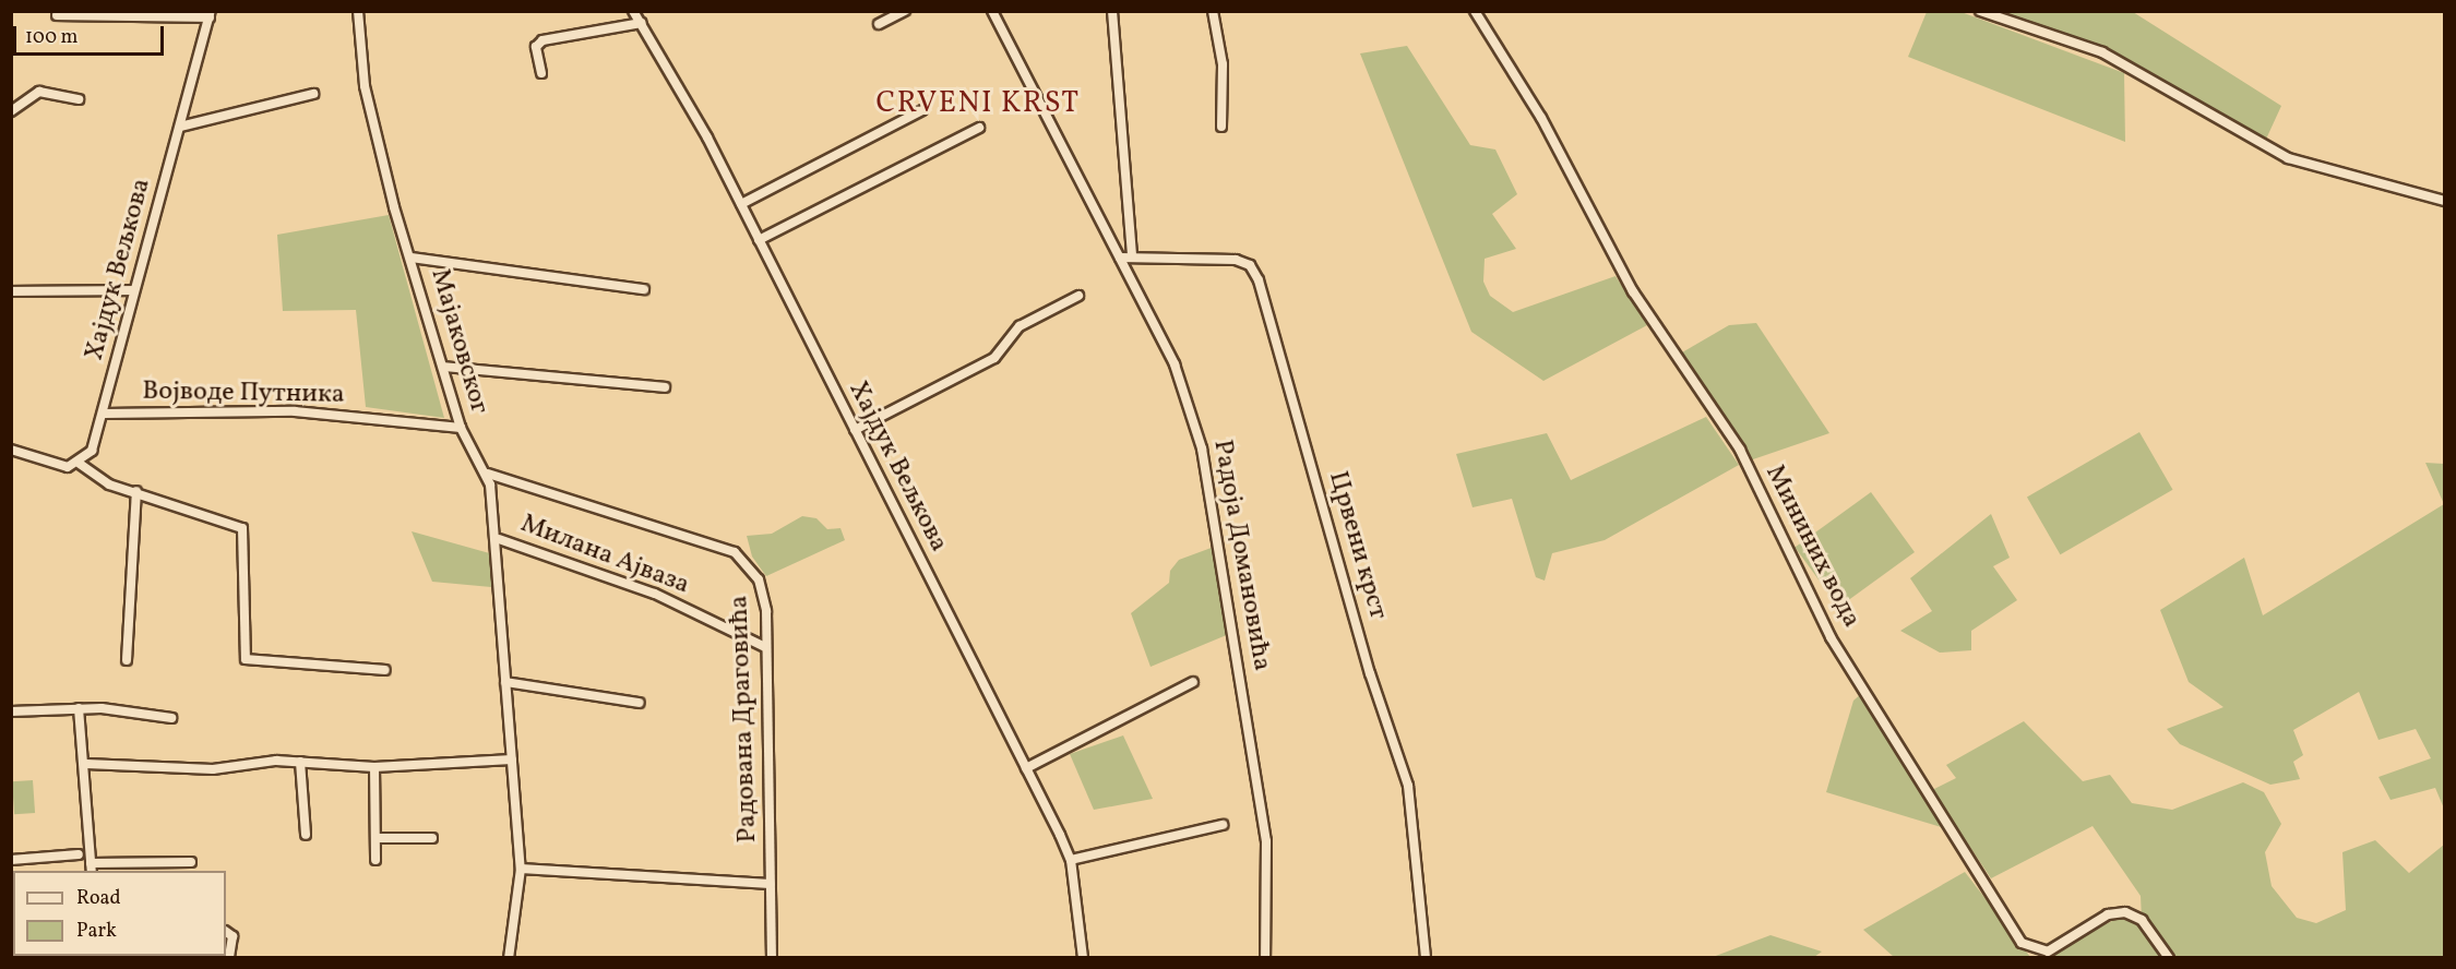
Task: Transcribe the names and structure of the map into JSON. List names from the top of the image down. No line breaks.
{"streets":{"street":["Хајдук Вељкова","Мајаковског","Војводе Путника","Црвени крст","Мининих вода","Милана Ајваза","Радоја Домановића","Радована Драговића"]},"crossings":[["Хајдук Вељкова","Војводе Путника"],["Мајаковског","Војводе Путника"],["Мајаковског","Милана Ајваза"],["Мајаковског","Радована Драговића"],["Црвени крст","Радоја Домановића"],["Милана Ајваза","Радована Драговића"]],"districts":["CRVENI KRST"],"legend":["Road","Park"],"scale_bar":"100 m"}
